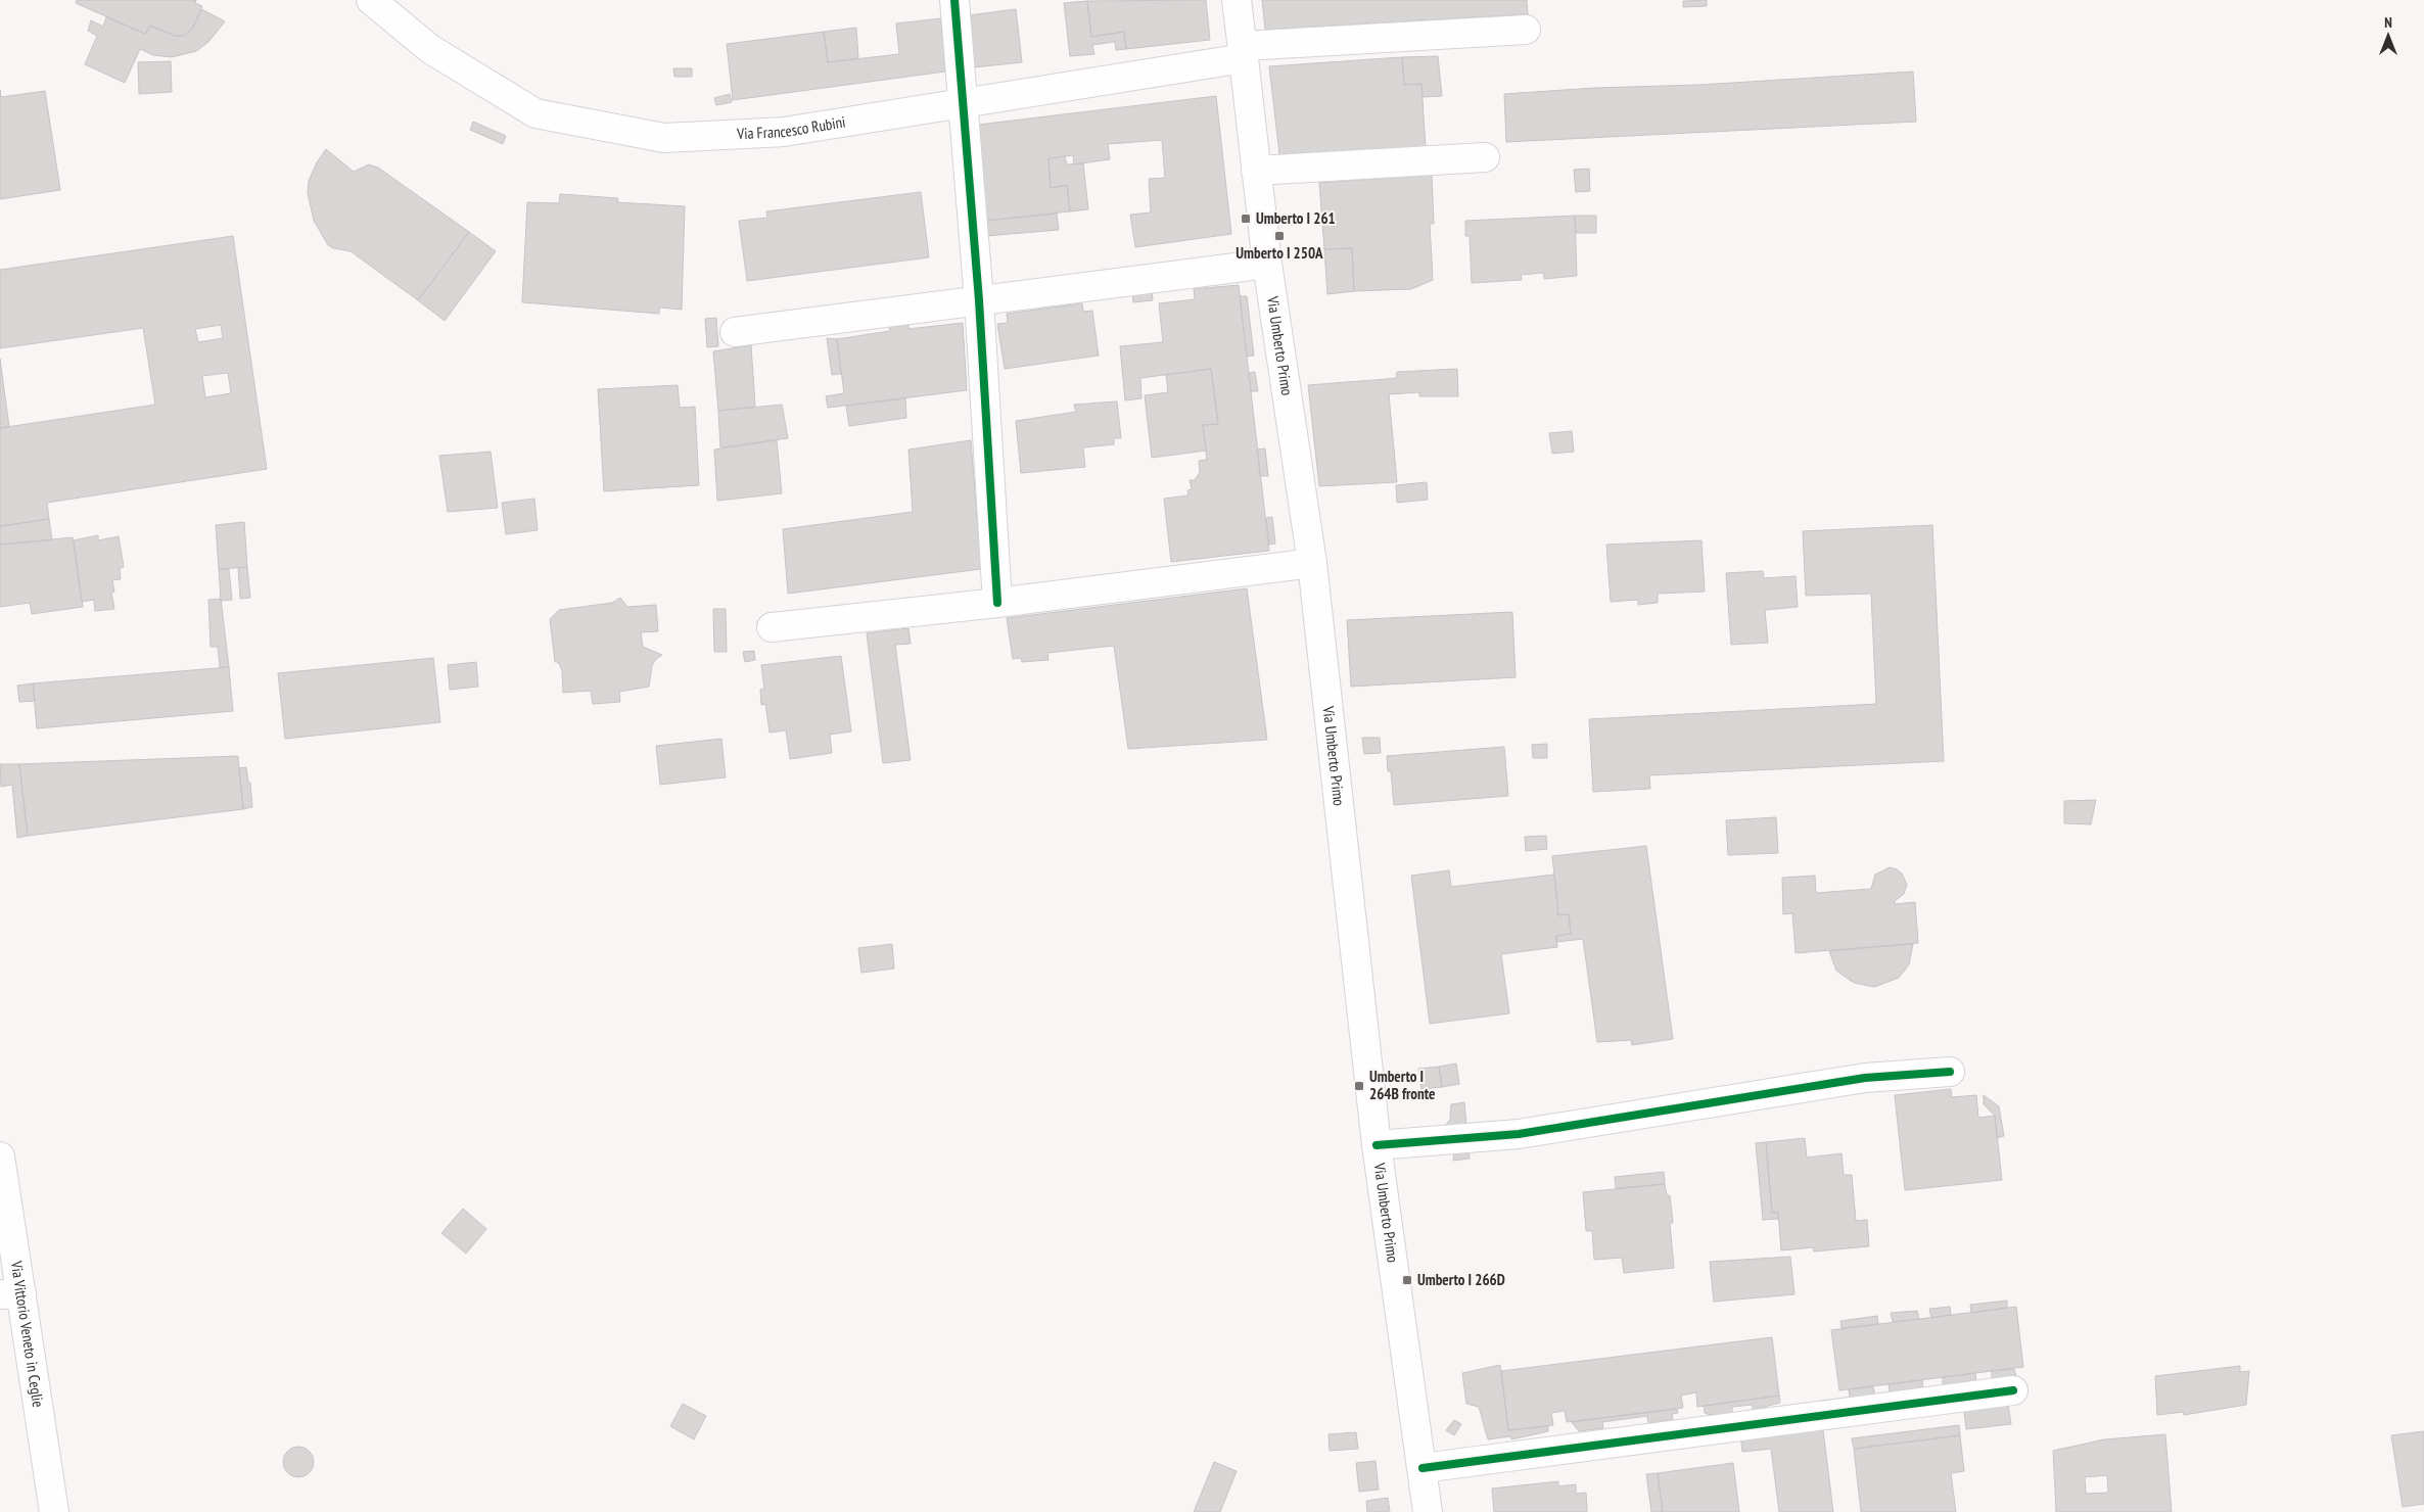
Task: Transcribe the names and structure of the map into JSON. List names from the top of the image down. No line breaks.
{"streets":{"street":["Via Francesco Rubini","Via Umberto Primo","Via Vittorio Veneto in Ceglie"]},"crossings":[["Via Francesco Rubini","Via Umberto Primo"]],"places":{"transit":["Umberto I 261","Umberto I 250A","Umberto I 264B fronte","Umberto I 266D"]},"north":"top"}
